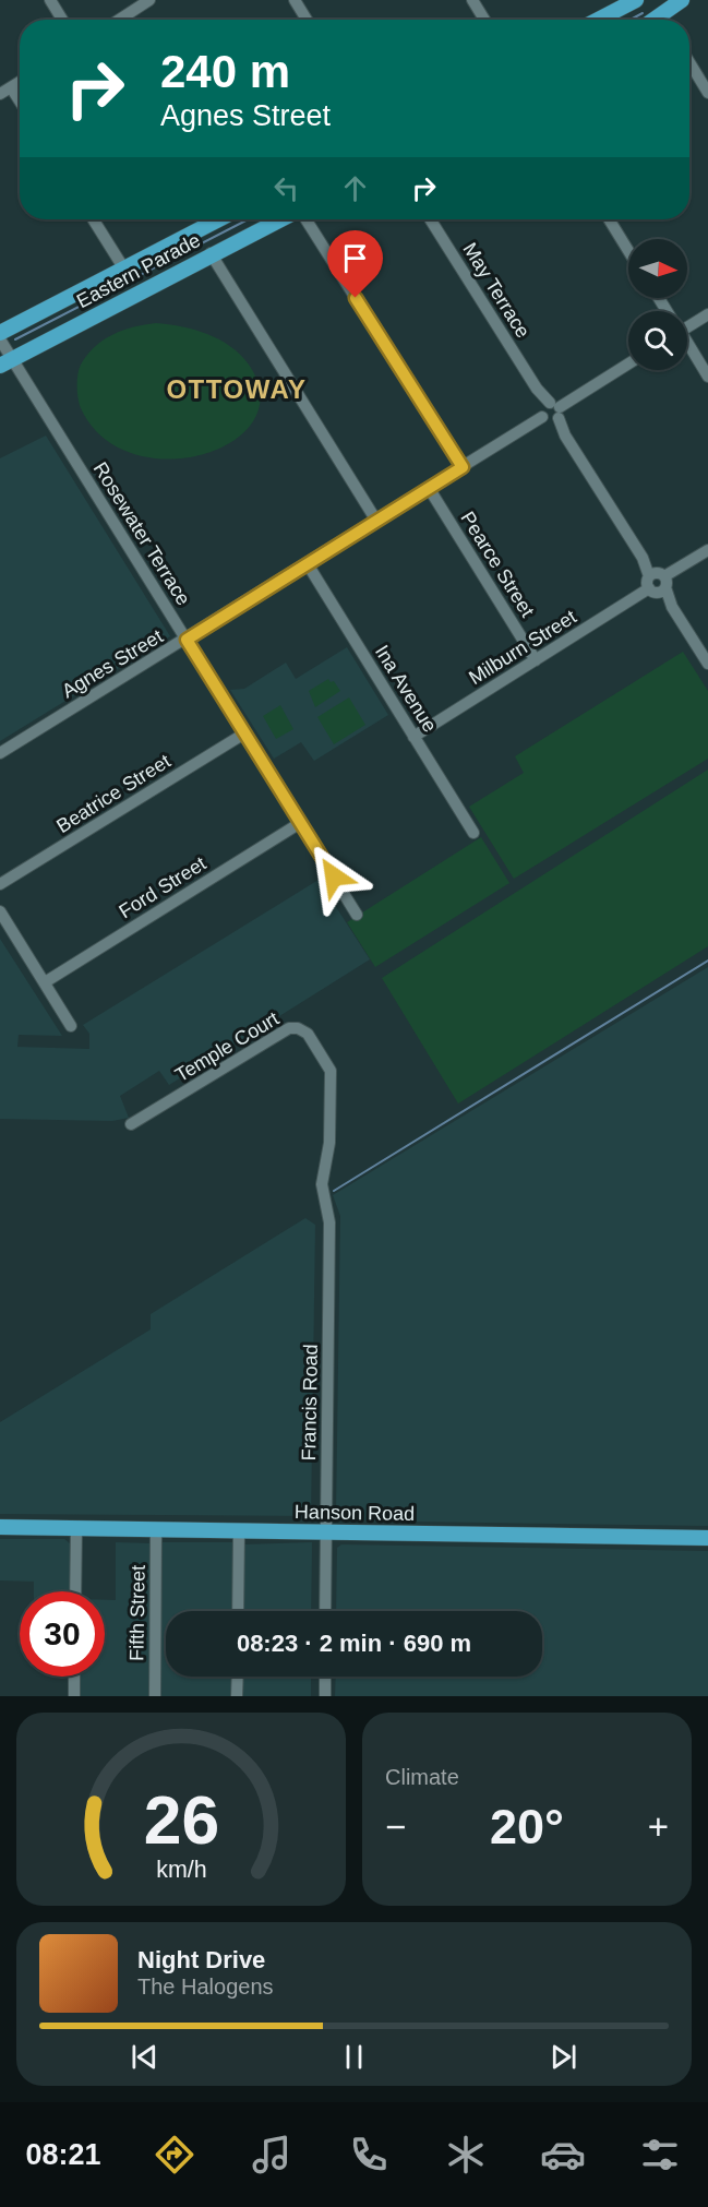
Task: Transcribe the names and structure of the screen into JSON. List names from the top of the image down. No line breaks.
{"streets":{"main road":["Eastern Parade","Hanson Road"],"street":["May Terrace","Rosewater Terrace","Pearce Street","Milburn Street","Agnes Street","Ina Avenue","Beatrice Street","Ford Street","Temple Court","Francis Road","Fifth Street"]},"crossings":[["Eastern Parade","Rosewater Terrace"],["May Terrace","Milburn Street"],["May Terrace","Agnes Street"],["Rosewater Terrace","Agnes Street"],["Rosewater Terrace","Beatrice Street"],["Rosewater Terrace","Ford Street"],["Pearce Street","Milburn Street"],["Pearce Street","Agnes Street"],["Milburn Street","Ina Avenue"],["Agnes Street","Ina Avenue"],["Temple Court","Francis Road"],["Francis Road","Hanson Road"],["Hanson Road","Fifth Street"]],"districts":["OTTOWAY"],"north":"right","page":{"turn":["240 m","Agnes Street"],"limit":"30","trip":"08:23 · 2 min · 690 m","tile":"Climate","heat":["−","20°","+"],"song":["Night Drive","The Halogens"],"tabs":"08:21","gauge":["26","km/h"]}}
